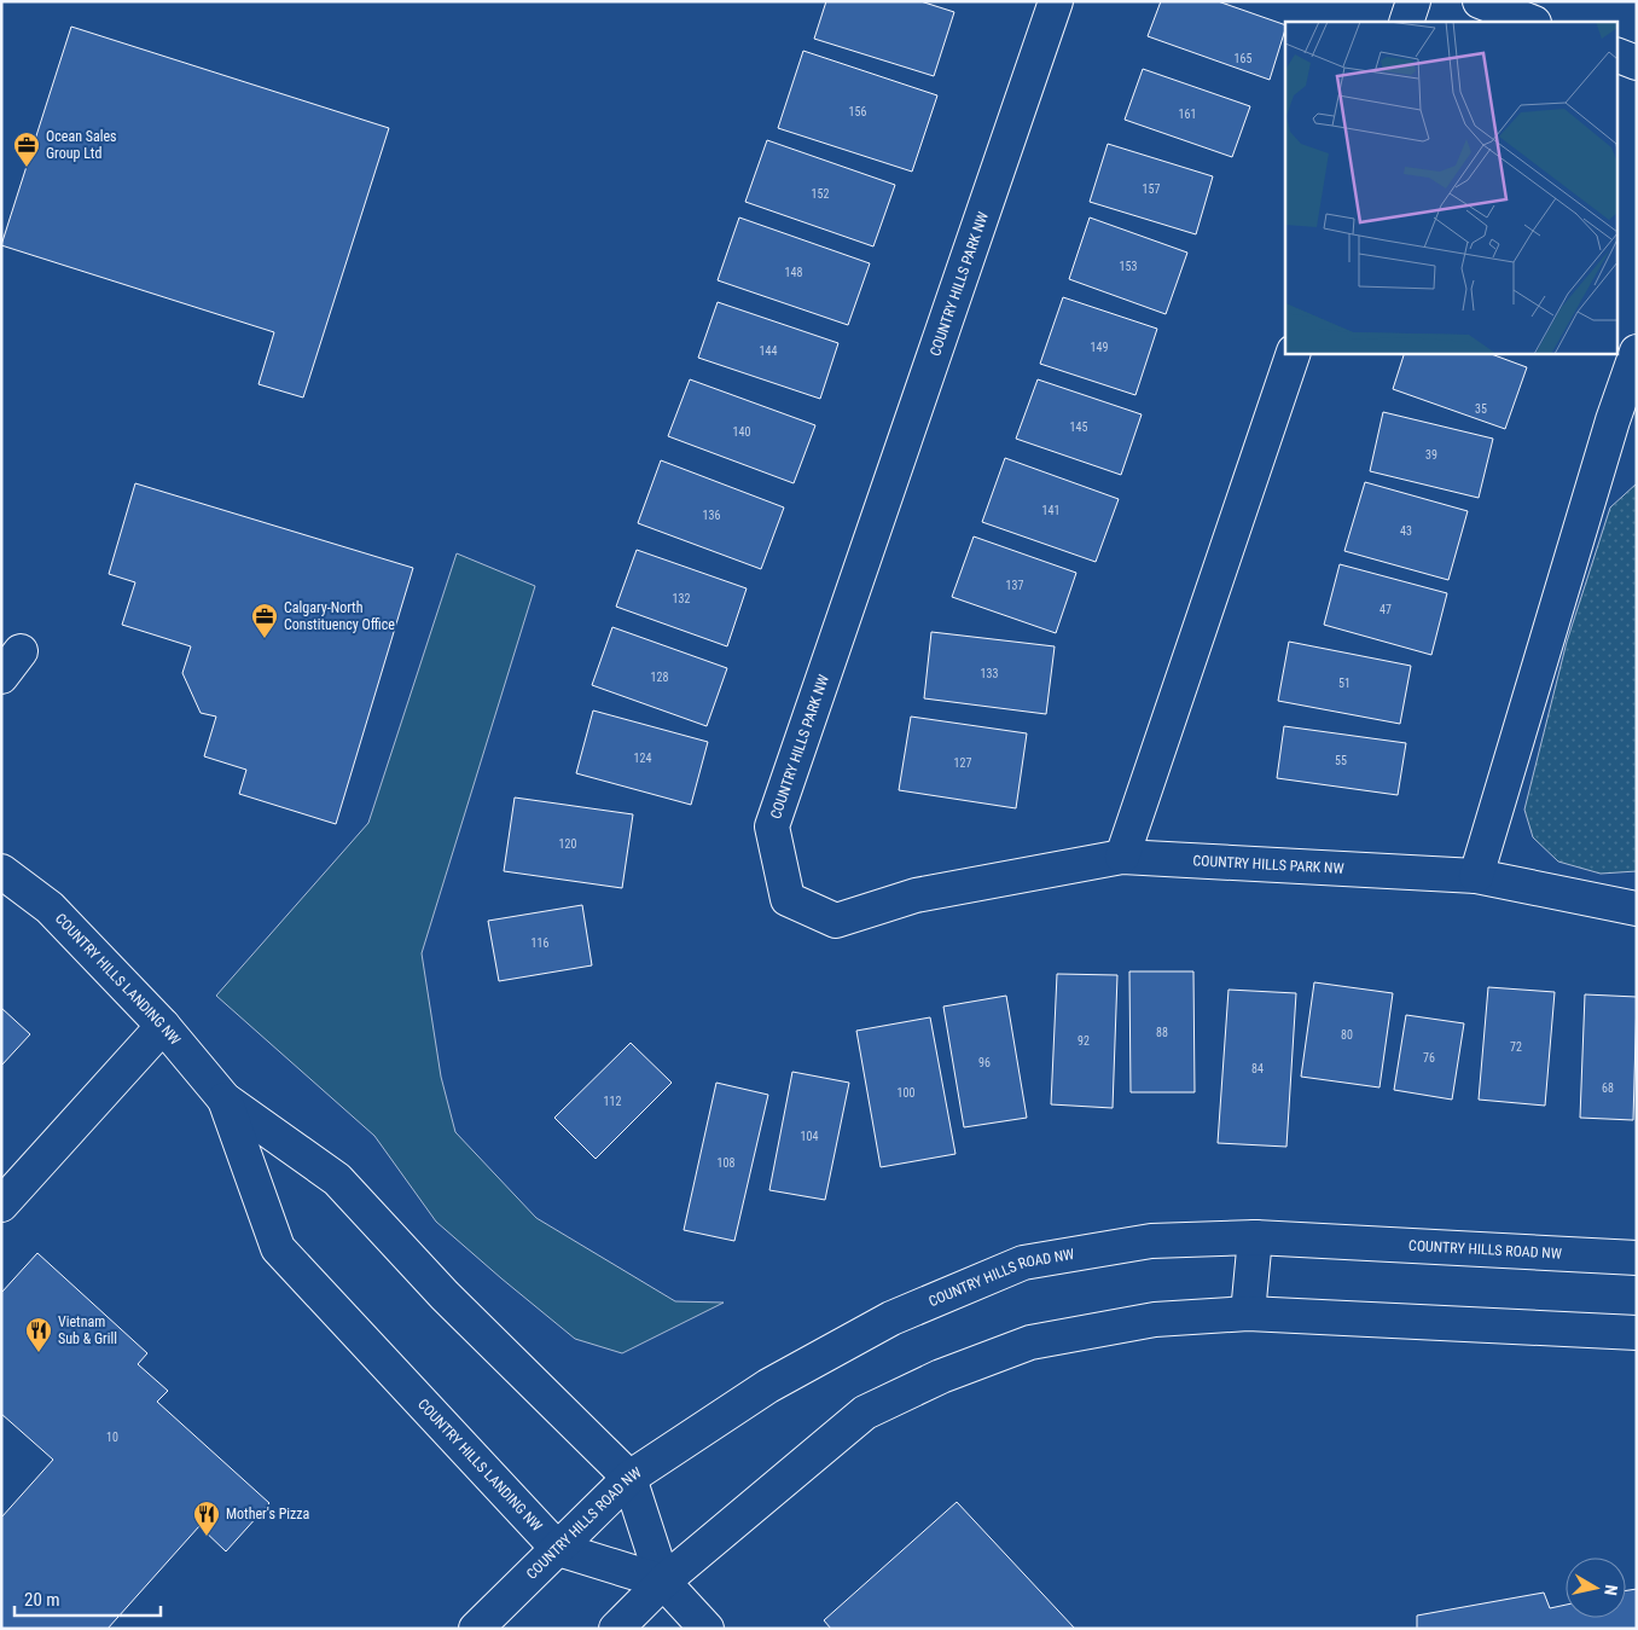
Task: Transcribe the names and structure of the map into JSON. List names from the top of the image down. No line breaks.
{"streets":{"street":["COUNTRY HILLS PARK NW","COUNTRY HILLS LANDING NW","COUNTRY HILLS ROAD NW"]},"crossings":[["COUNTRY HILLS LANDING NW","COUNTRY HILLS ROAD NW"]],"places":{"office":["Ocean Sales Group Ltd","Calgary-North Constituency Office"],"restaurant":["Vietnam Sub & Grill","Mother's Pizza"]},"house_numbers":["165","156","161","157","152","153","148","149","144","35","145","140","39","141","136","43","137","132","47","133","128","51","124","55","127","120","116","88","80","92","72","76","96","84","68","100","112","104","108","10"],"scale_bar":"20 m","north":"right"}
